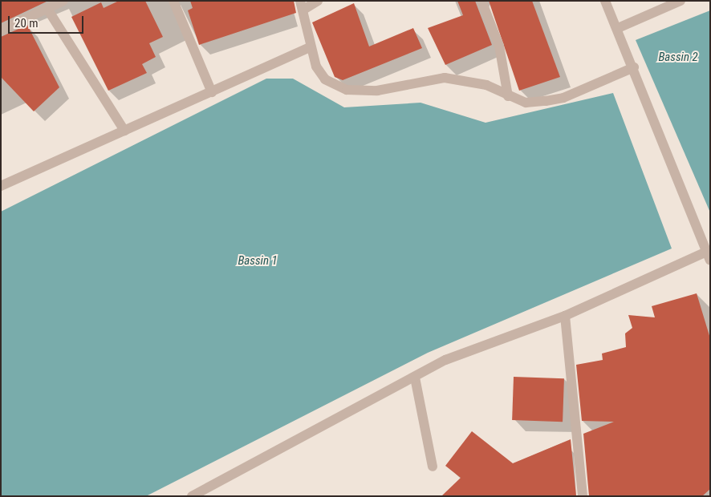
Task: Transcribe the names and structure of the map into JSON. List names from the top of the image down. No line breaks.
{"water":["Bassin 2","Bassin 1"],"scale_bar":"20 m"}
